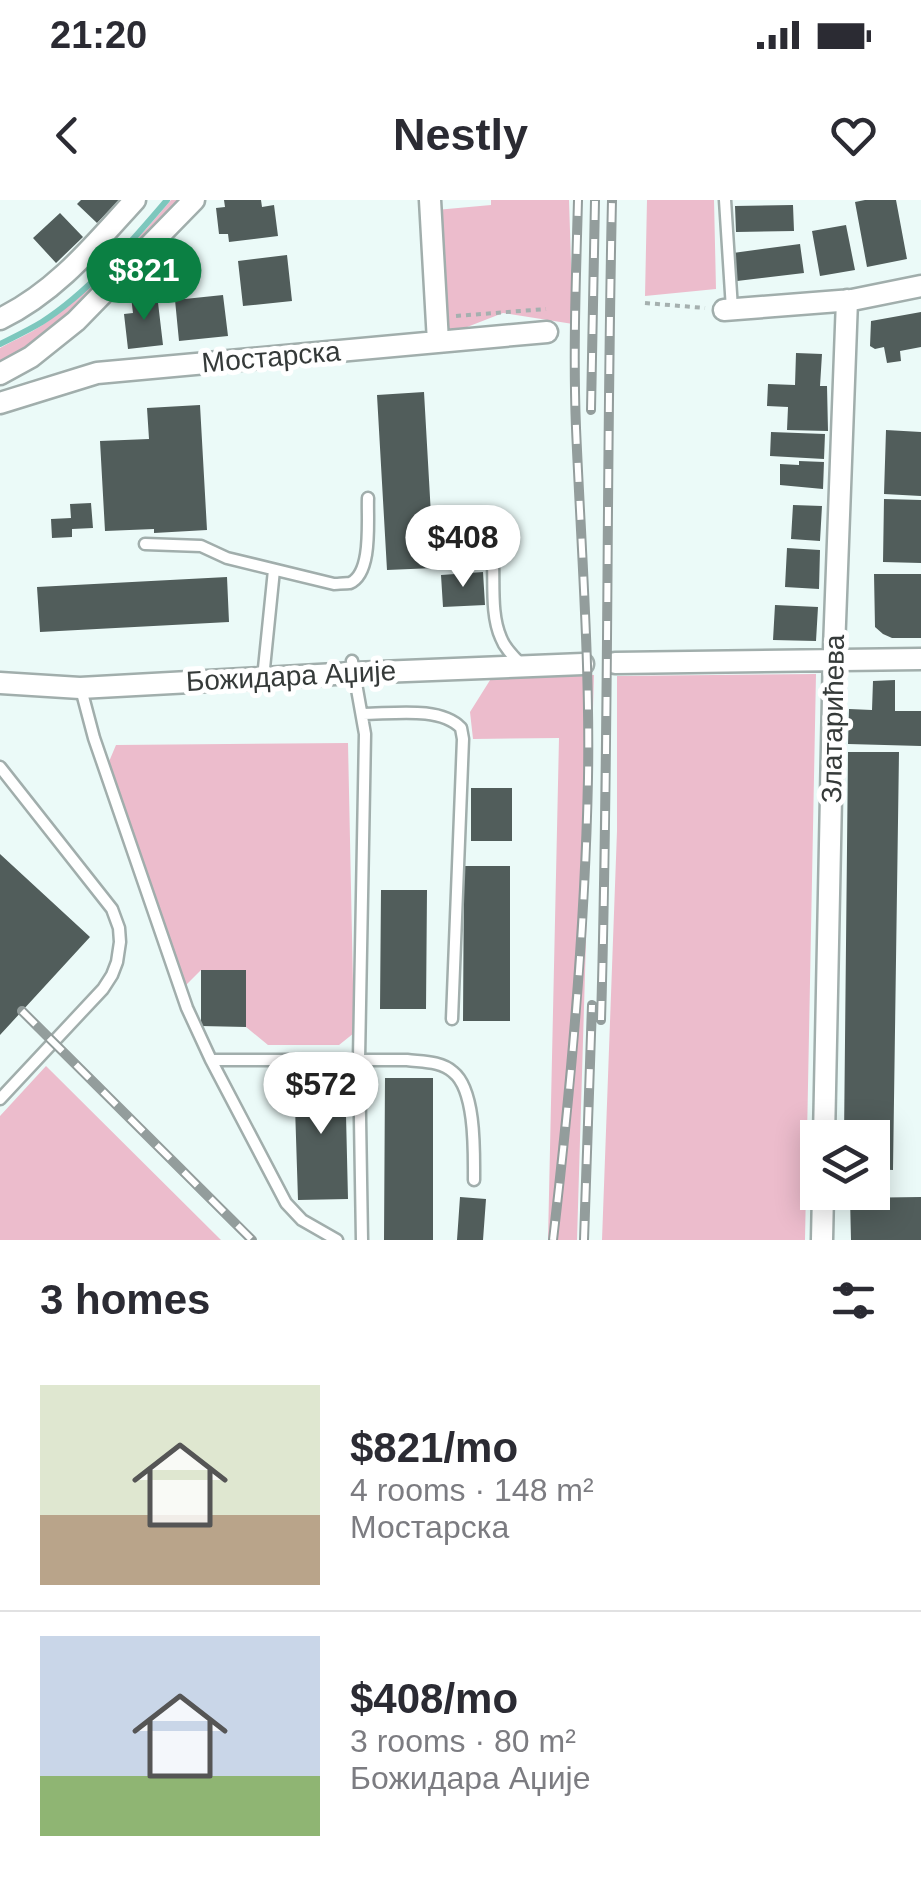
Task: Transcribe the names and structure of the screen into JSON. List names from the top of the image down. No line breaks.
{"streets":{"street":["Мостарска","Божидара Аџије","Златарићева"]},"page":{"status":"21:20","header":"Nestly","price":["$821","$408","$572"],"heading":"3 homes","list":[{"name":"$821/mo","note":"4 rooms · 148 m² · Мостарска"},{"name":"$408/mo","note":"3 rooms · 80 m² · Божидара Аџије"}]}}
